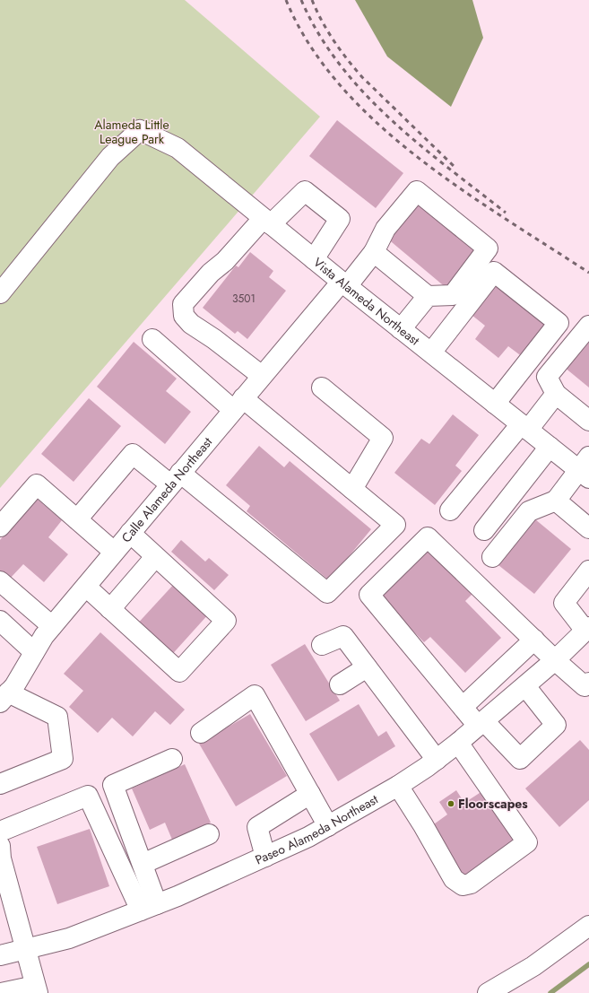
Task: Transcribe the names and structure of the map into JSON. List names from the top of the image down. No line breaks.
{"streets":{"street":["Vista Alameda Northeast","Calle Alameda Northeast","Paseo Alameda Northeast"]},"crossings":[["Vista Alameda Northeast","Calle Alameda Northeast"]],"parks":["Alameda Little League Park"],"places":["Floorscapes"],"house_numbers":["3501"]}
